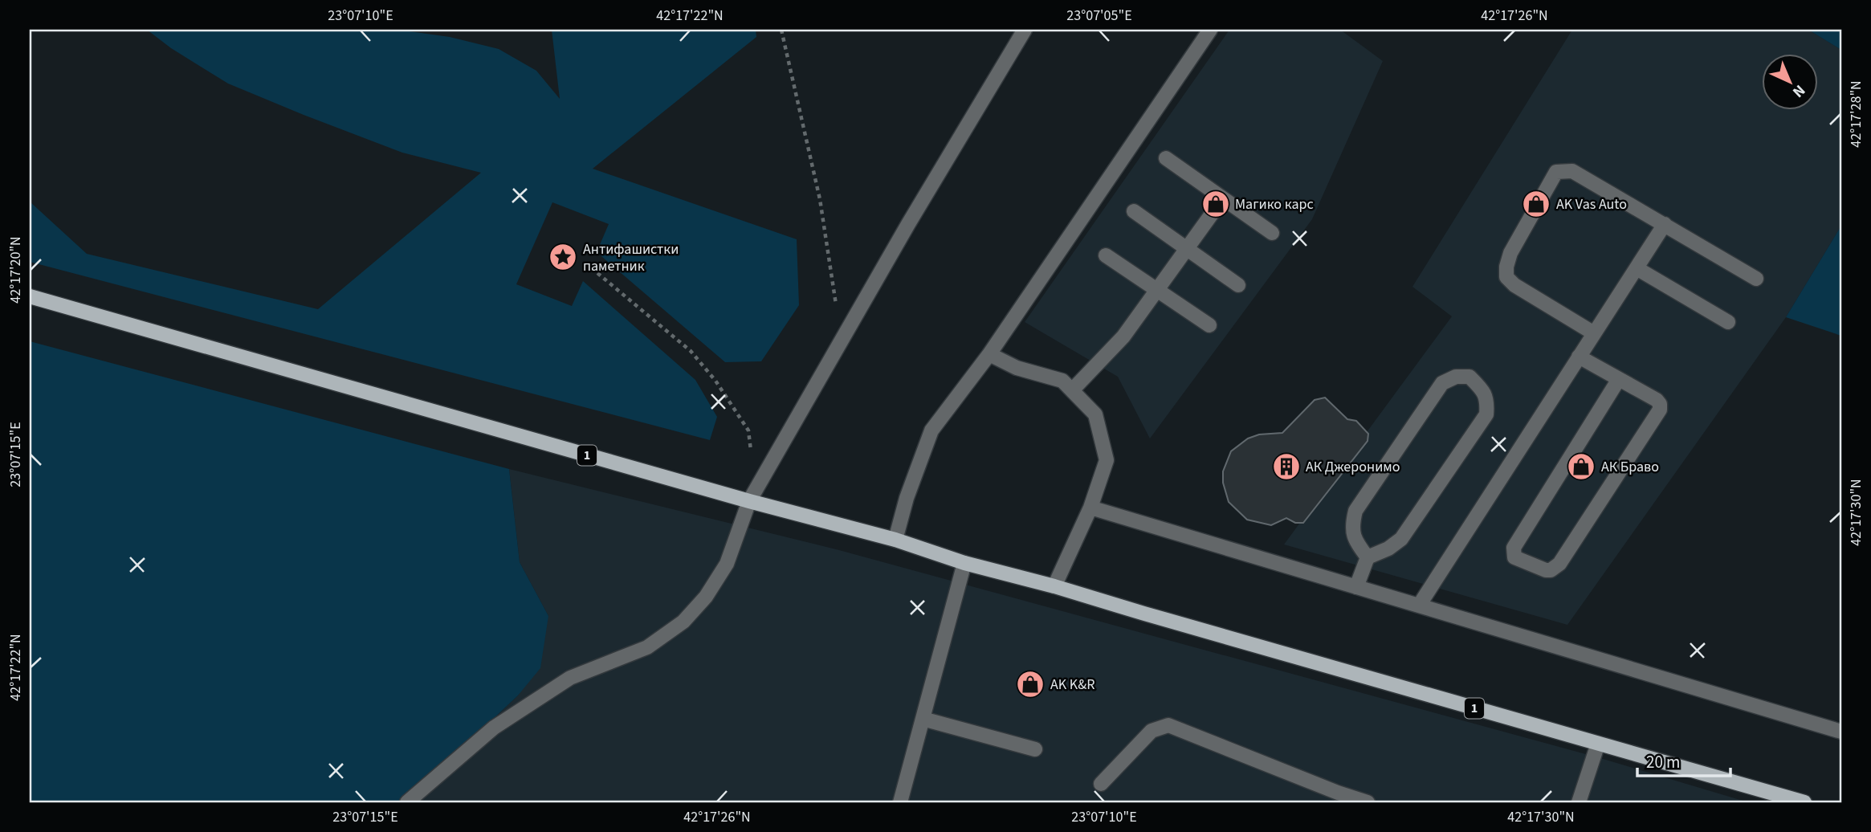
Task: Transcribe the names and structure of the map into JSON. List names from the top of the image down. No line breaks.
{"streets":{"main road":["1"]},"places":{"shop":["Магико карс","AK Vas Auto","АК Браво","AK K&R"],"place":["Антифашистки паметник"],"building":["АК Джеронимо"]},"scale_bar":"20 m","north":"bottom right","coordinates":["23°07'10\"E","42°17'22\"N","23°07'05\"E","42°17'26\"N","42°17'28\"N","42°17'20\"N","23°07'15\"E","42°17'30\"N"]}
